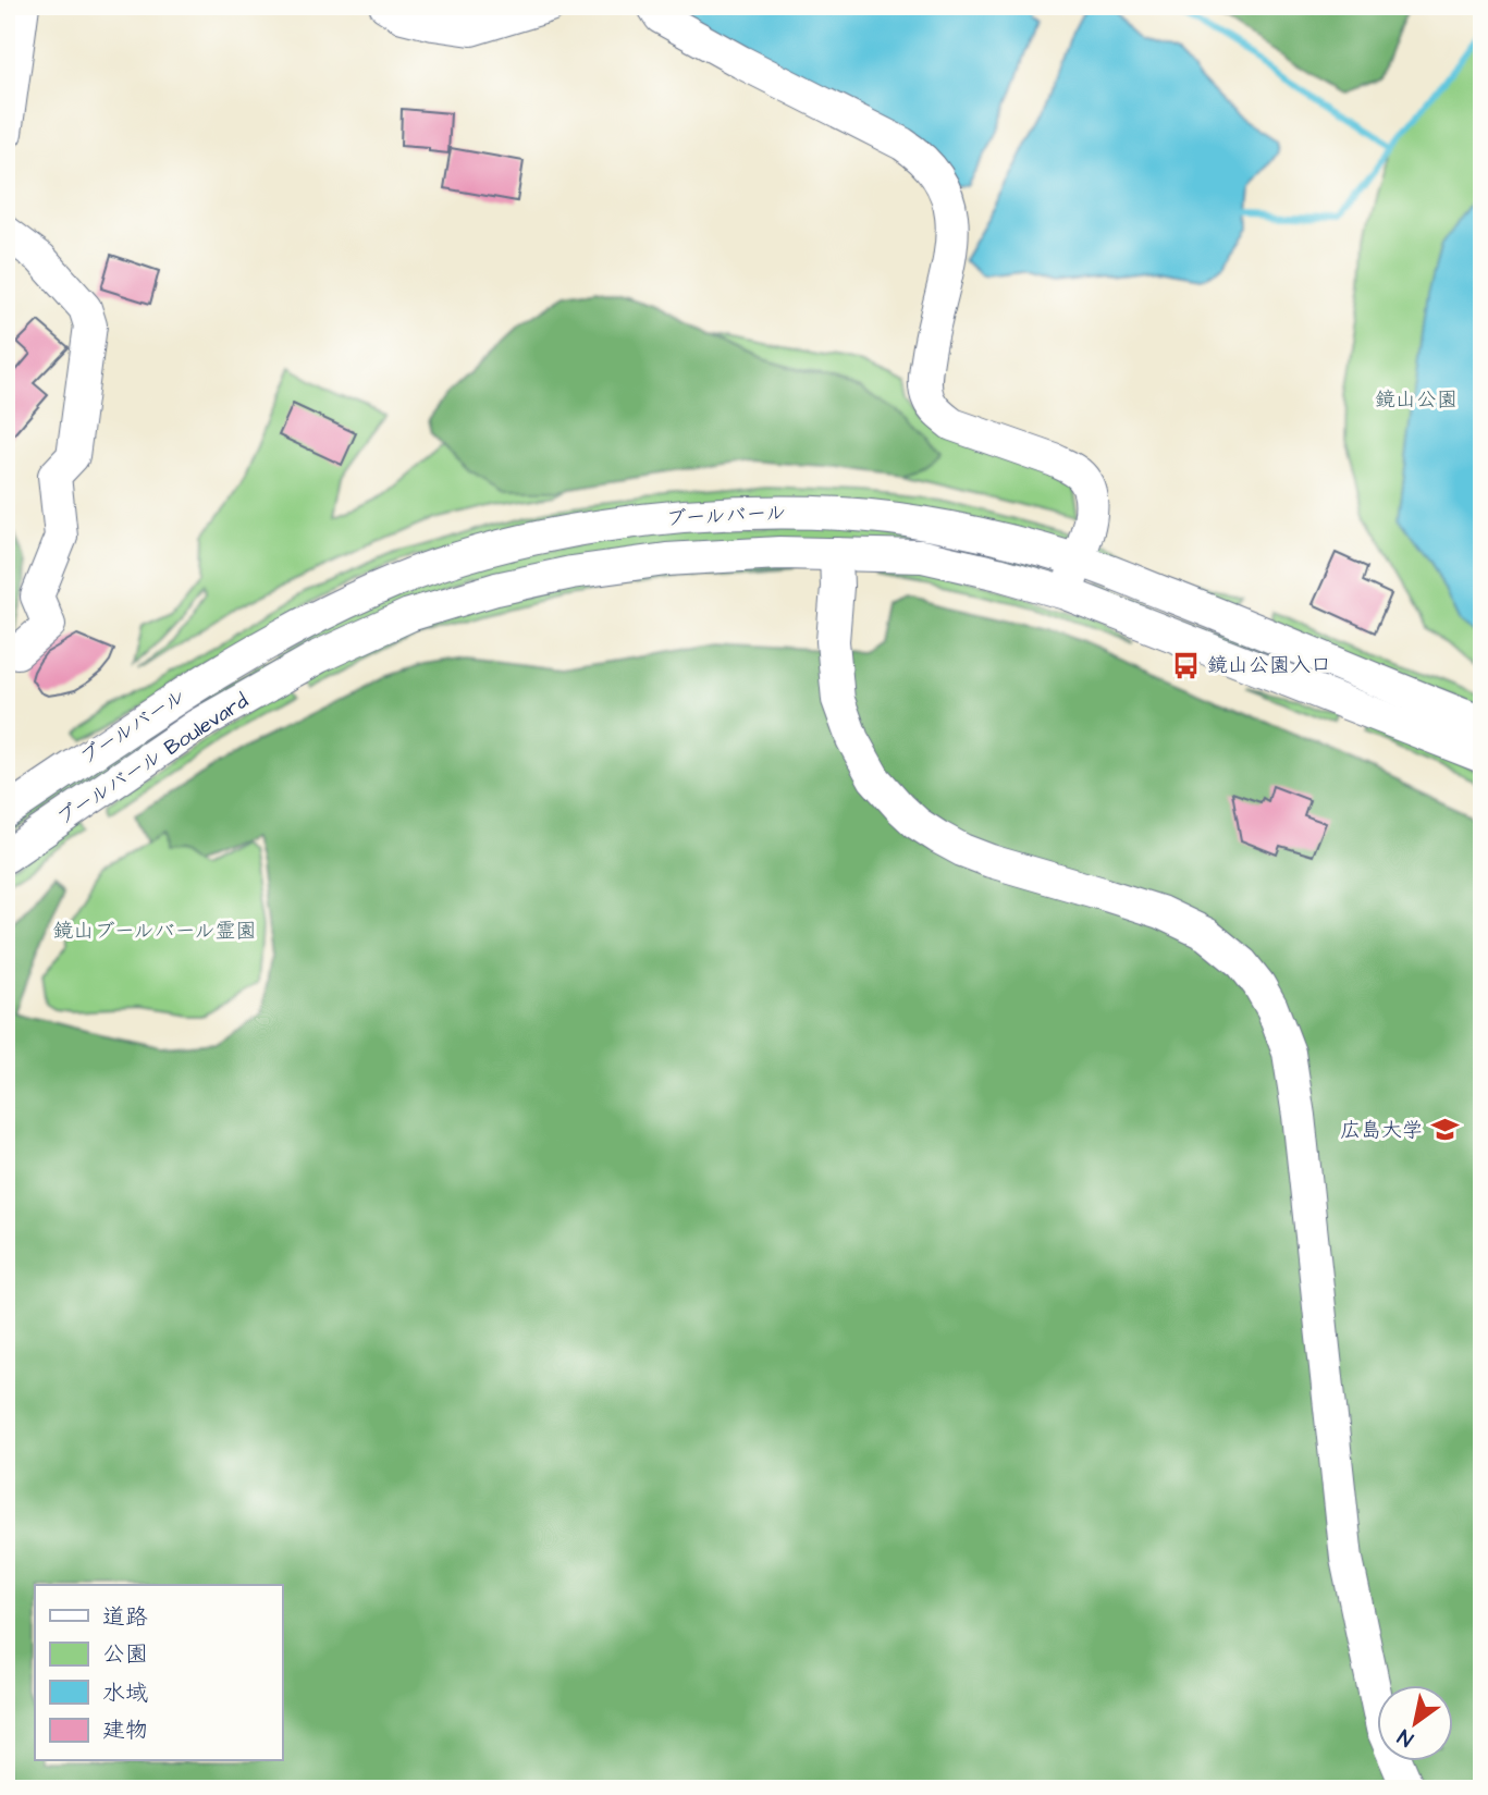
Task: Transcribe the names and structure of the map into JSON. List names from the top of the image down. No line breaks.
{"streets":{"street":["ブールバール","ブールバール Boulevard"]},"parks":["鏡山公園","鏡山ブールバール霊園"],"places":{"bus stop":["鏡山公園入口"],"school or university":["広島大学"]},"legend":["道路","公園","水域","建物"],"north":"bottom left"}
